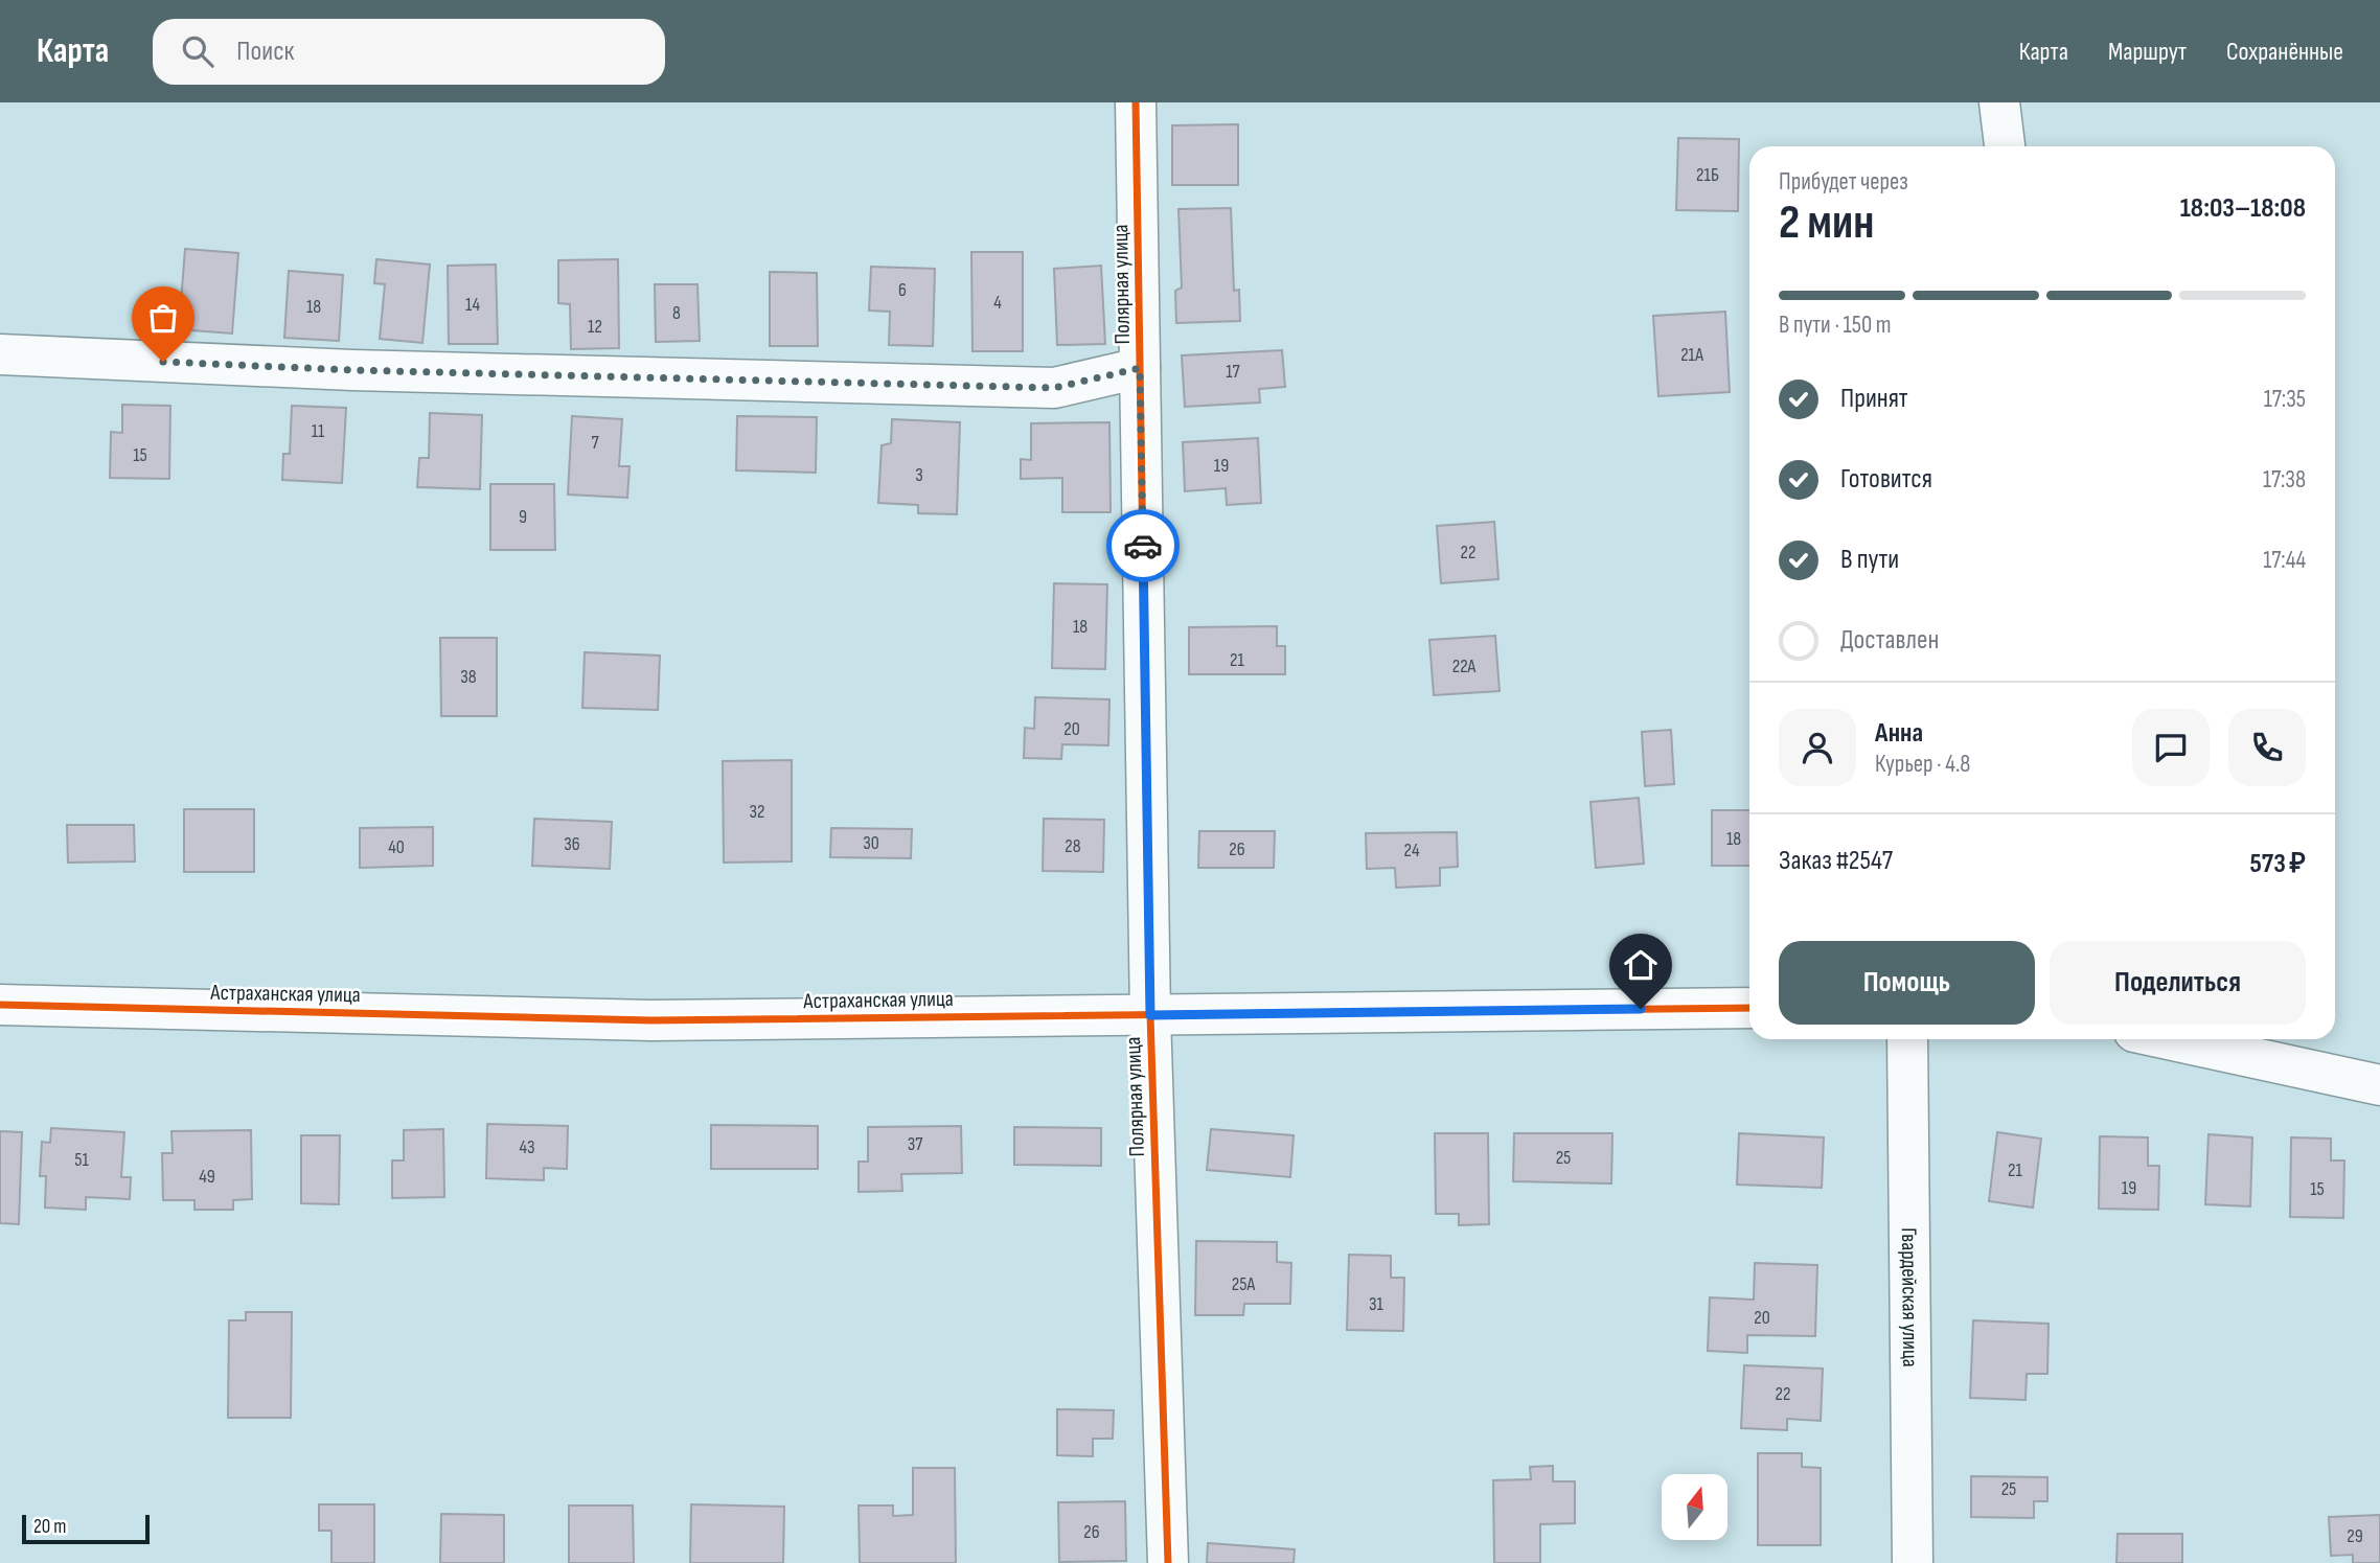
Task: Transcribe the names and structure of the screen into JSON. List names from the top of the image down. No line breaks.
{"streets":{"street":["Полярная улица","Астраханская улица","Гвардейская улица"]},"crossings":[["Полярная улица","Астраханская улица"]],"house_numbers":["21Б","6","4","14","18","8","12","21А","17","11","7","15","19","3","9","22","18","21","22А","38","20","32","18","30","36","28","40","26","24","37","43","25","51","21","49","19","15","25А","31","20","22","25","26","29"],"scale_bar":"20 m","north":"top","page":{"header":"Карта","search":"Поиск","nav":["Карта","Маршрут","Сохранённые"],"heading":["2 мин","Прибудет через","18:03–18:08"],"panel":["Анна","Курьер · 4.8","Заказ #2547","573 ₽"],"bar":"В пути · 150 m","list":[["Принят","17:35"],["Готовится","17:38"],["В пути","17:44"],"Доставлен"],"buttons":["Помощь","Поделиться"],"scale":"20 m"}}
